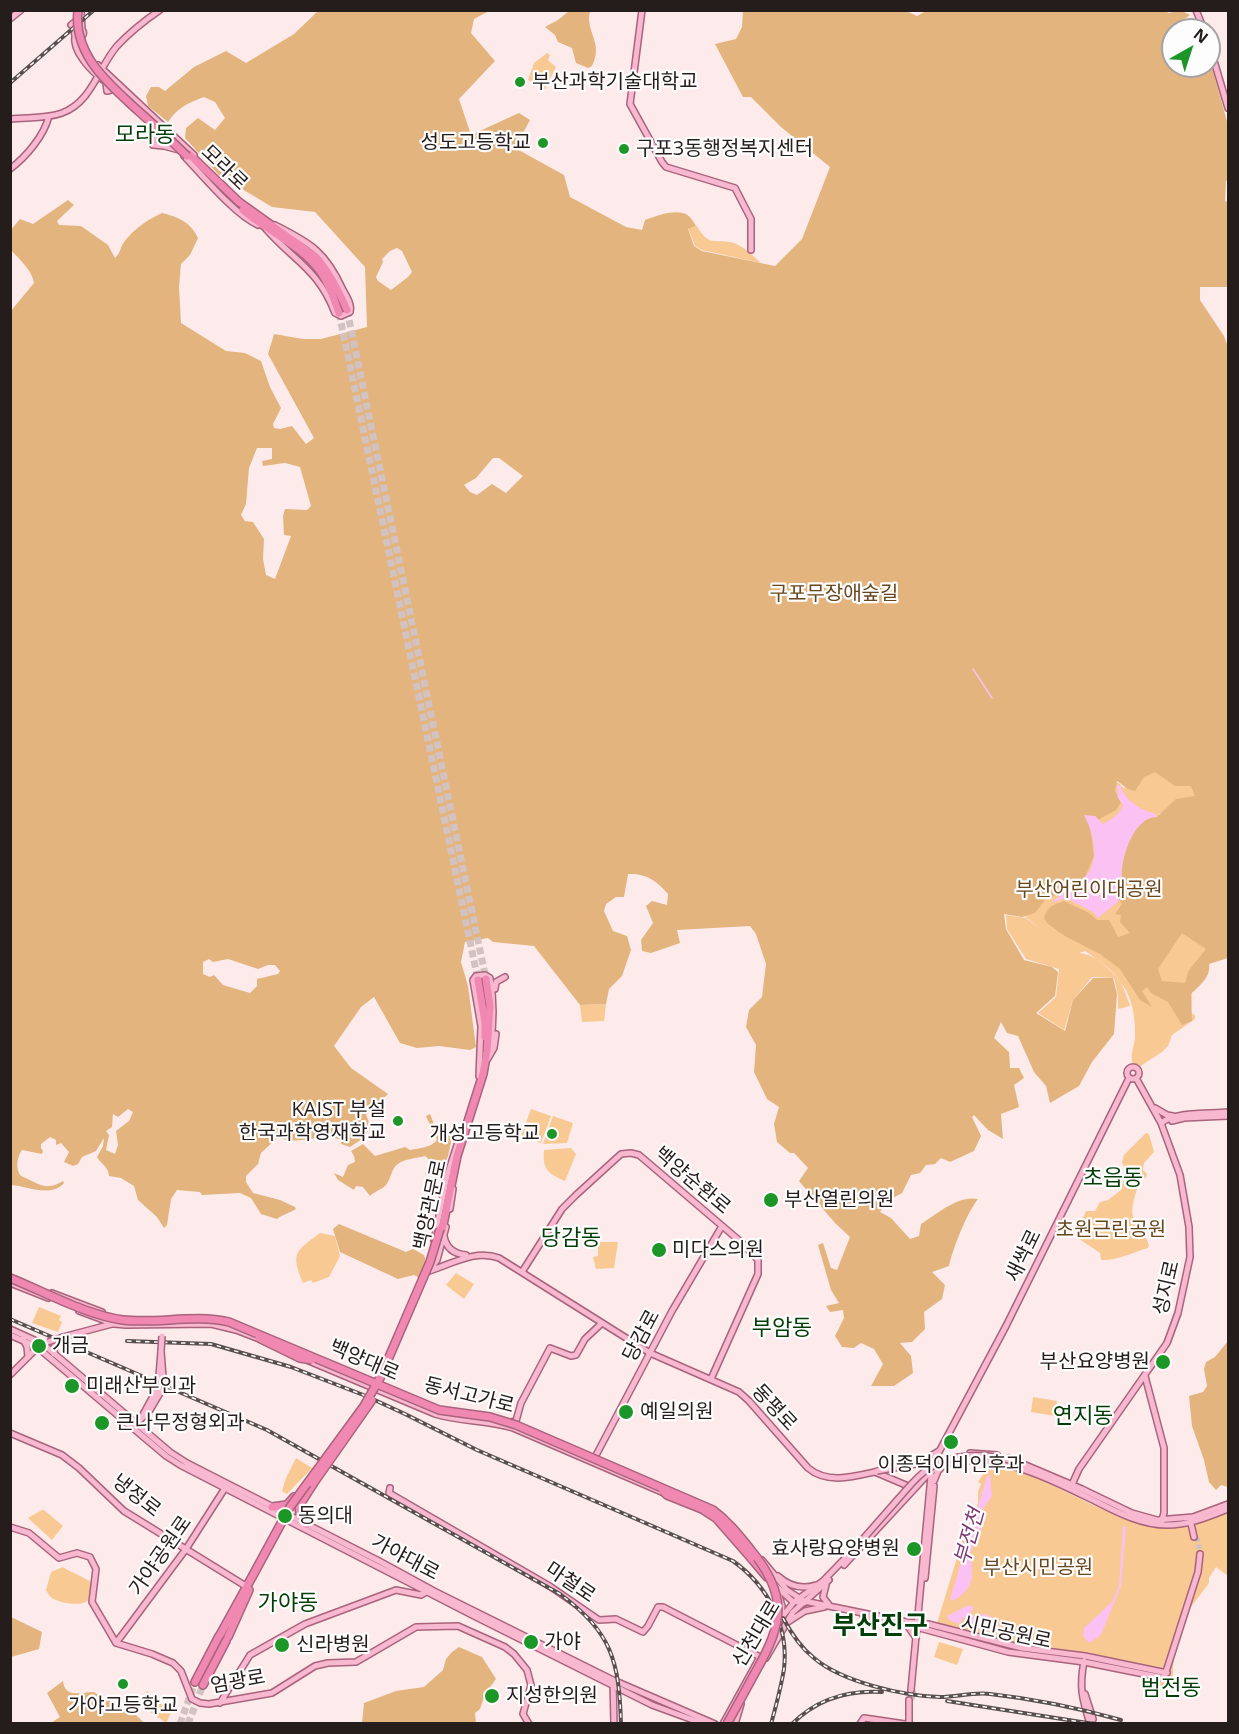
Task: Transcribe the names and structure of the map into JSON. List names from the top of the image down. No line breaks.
{"streets":{"highway":["모라로","동서고가로"],"main road":["백양순환로","백양관문로","새싹로","성지로","당감로","백양대로","동평로","냉정로","가야공원로","가야대로","마철로","시민공원로","신천대로","엄광로"]},"crossings":[["백양순환로","당감로"],["백양순환로","동평로"],["백양관문로","백양대로"],["백양관문로","동평로"],["새싹로","동평로"],["새싹로","시민공원로"],["당감로","백양대로"],["당감로","동평로"],["백양대로","동서고가로"],["백양대로","시민공원로"],["백양대로","신천대로"],["동서고가로","신천대로"],["냉정로","가야공원로"],["가야공원로","가야대로"],["가야공원로","엄광로"],["마철로","신천대로"],["시민공원로","신천대로"]],"districts":["모라동","초읍동","당감동","부암동","연지동","가야동","부산진구","범전동"],"water":["부전천"],"parks":["구포무장애숲길","부산어린이대공원","초원근린공원","부산시민공원"],"places":["부산과학기술대학교","성도고등학교","구포3동행정복지센터","KAIST 부설 한국과학영재학교","개성고등학교","부산열린의원","미다스의원","개금","부산요양병원","미래산부인과","예일의원","큰나무정형외과","이종덕이비인후과","동의대","효사랑요양병원","가야","신라병원","가야고등학교","지성한의원"],"north":"top right"}
